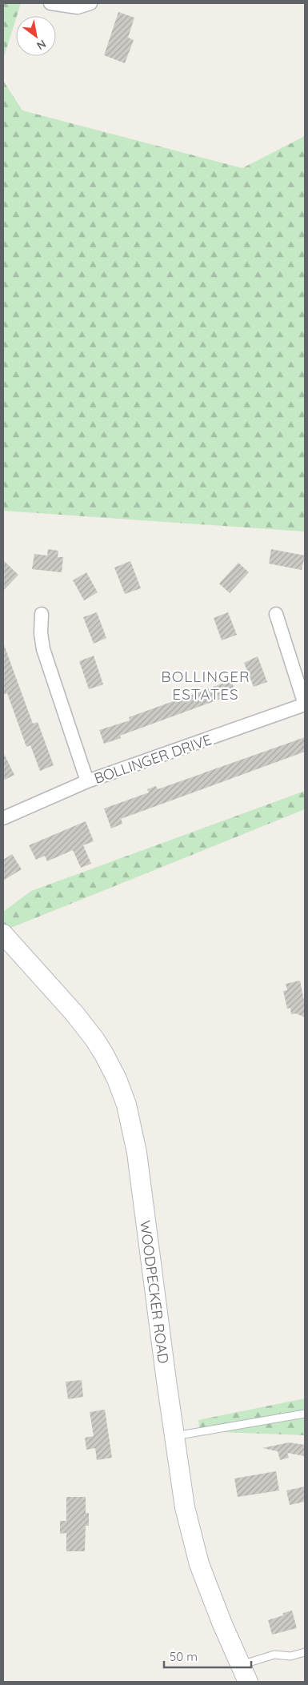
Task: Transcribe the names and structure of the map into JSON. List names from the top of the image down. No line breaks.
{"streets":{"main road":["WOODPECKER ROAD"],"street":["BOLLINGER DRIVE"]},"districts":["BOLLINGER ESTATES"],"scale_bar":"50 m","north":"bottom right"}
